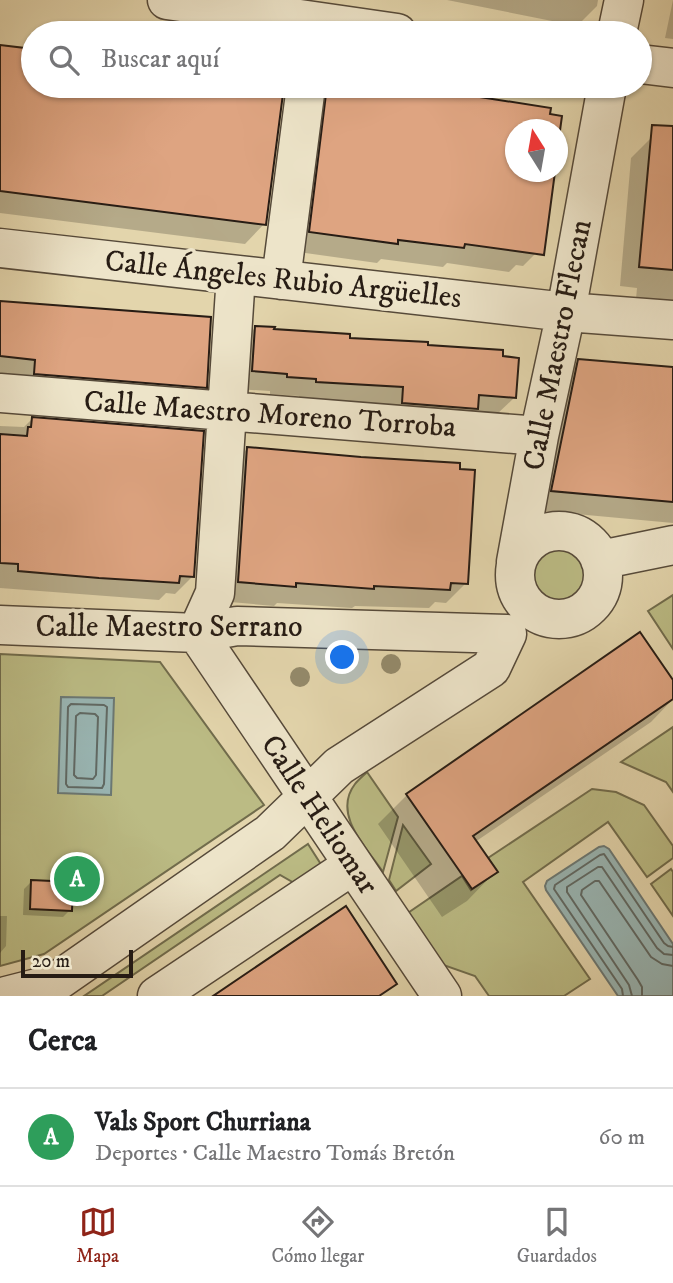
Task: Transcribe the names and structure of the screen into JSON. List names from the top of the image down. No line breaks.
{"streets":{"street":["Calle Ángeles Rubio Argüelles","Calle Maestro Flecan","Calle Maestro Moreno Torroba","Calle Maestro Serrano","Calle Heliomar"]},"crossings":[["Calle Ángeles Rubio Argüelles","Calle Maestro Flecan"],["Calle Maestro Flecan","Calle Maestro Moreno Torroba"],["Calle Maestro Flecan","Calle Maestro Serrano"],["Calle Maestro Serrano","Calle Heliomar"]],"scale_bar":"20 m","north":"top","page":{"search":"Buscar aquí","pins":"A","scale":"20 m","heading":"Cerca","list":[{"mark":"A","name":"Vals Sport Churriana","note":"Deportes · Calle Maestro Tomás Bretón","value":"60 m"}],"nav":["Mapa","Cómo llegar","Guardados"]}}
